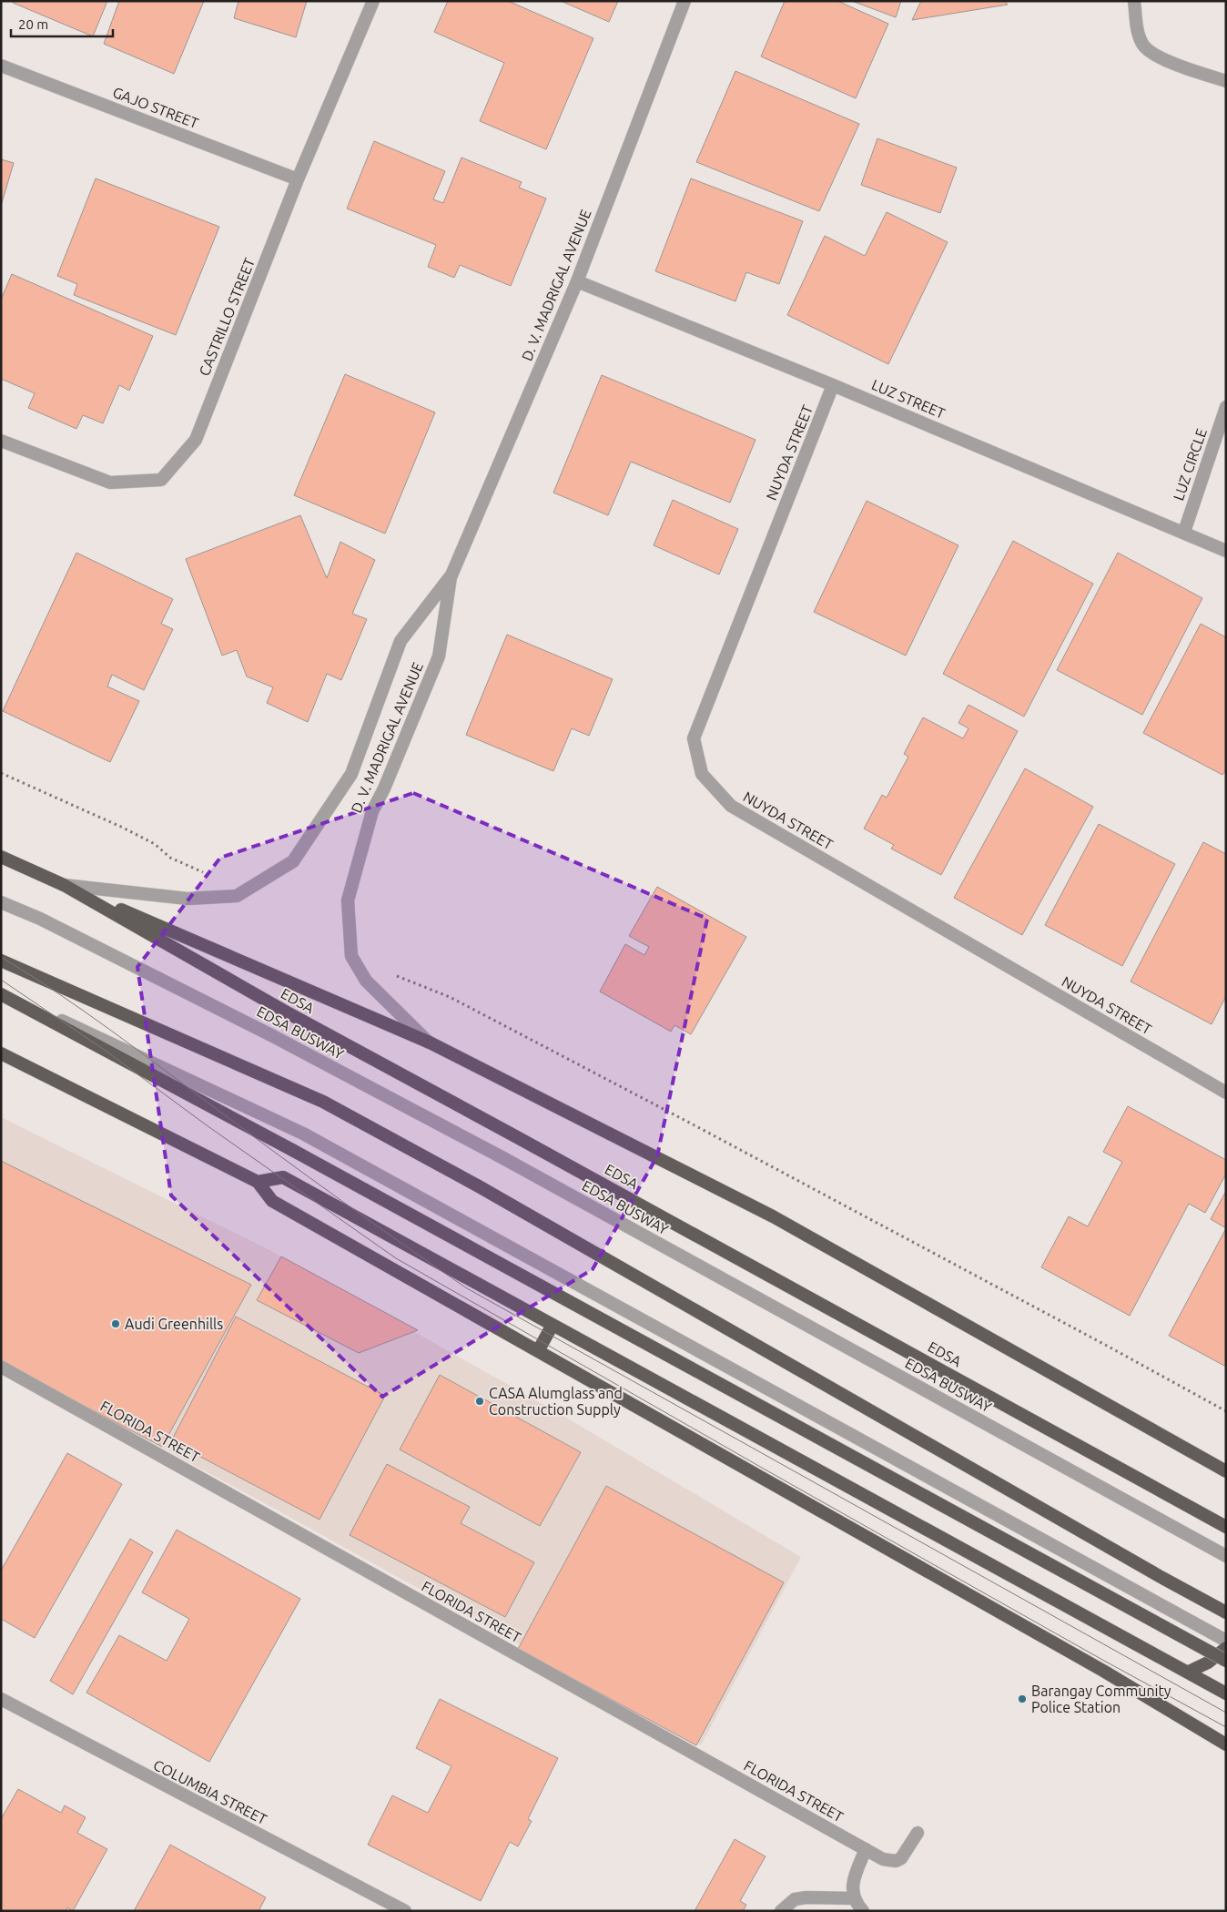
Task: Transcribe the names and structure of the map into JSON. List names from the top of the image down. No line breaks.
{"streets":{"highway":["EDSA"],"street":["GAJO STREET","D. V. MADRIGAL AVENUE","CASTRILLO STREET","LUZ STREET","NUYDA STREET","LUZ CIRCLE","EDSA BUSWAY","FLORIDA STREET","COLUMBIA STREET"]},"crossings":[["GAJO STREET","CASTRILLO STREET"],["D. V. MADRIGAL AVENUE","LUZ STREET"],["D. V. MADRIGAL AVENUE","EDSA"],["LUZ STREET","NUYDA STREET"],["LUZ STREET","LUZ CIRCLE"]],"places":["Audi Greenhills","CASA Alumglass and Construction Supply","Barangay Community Police Station"],"scale_bar":"20 m"}
